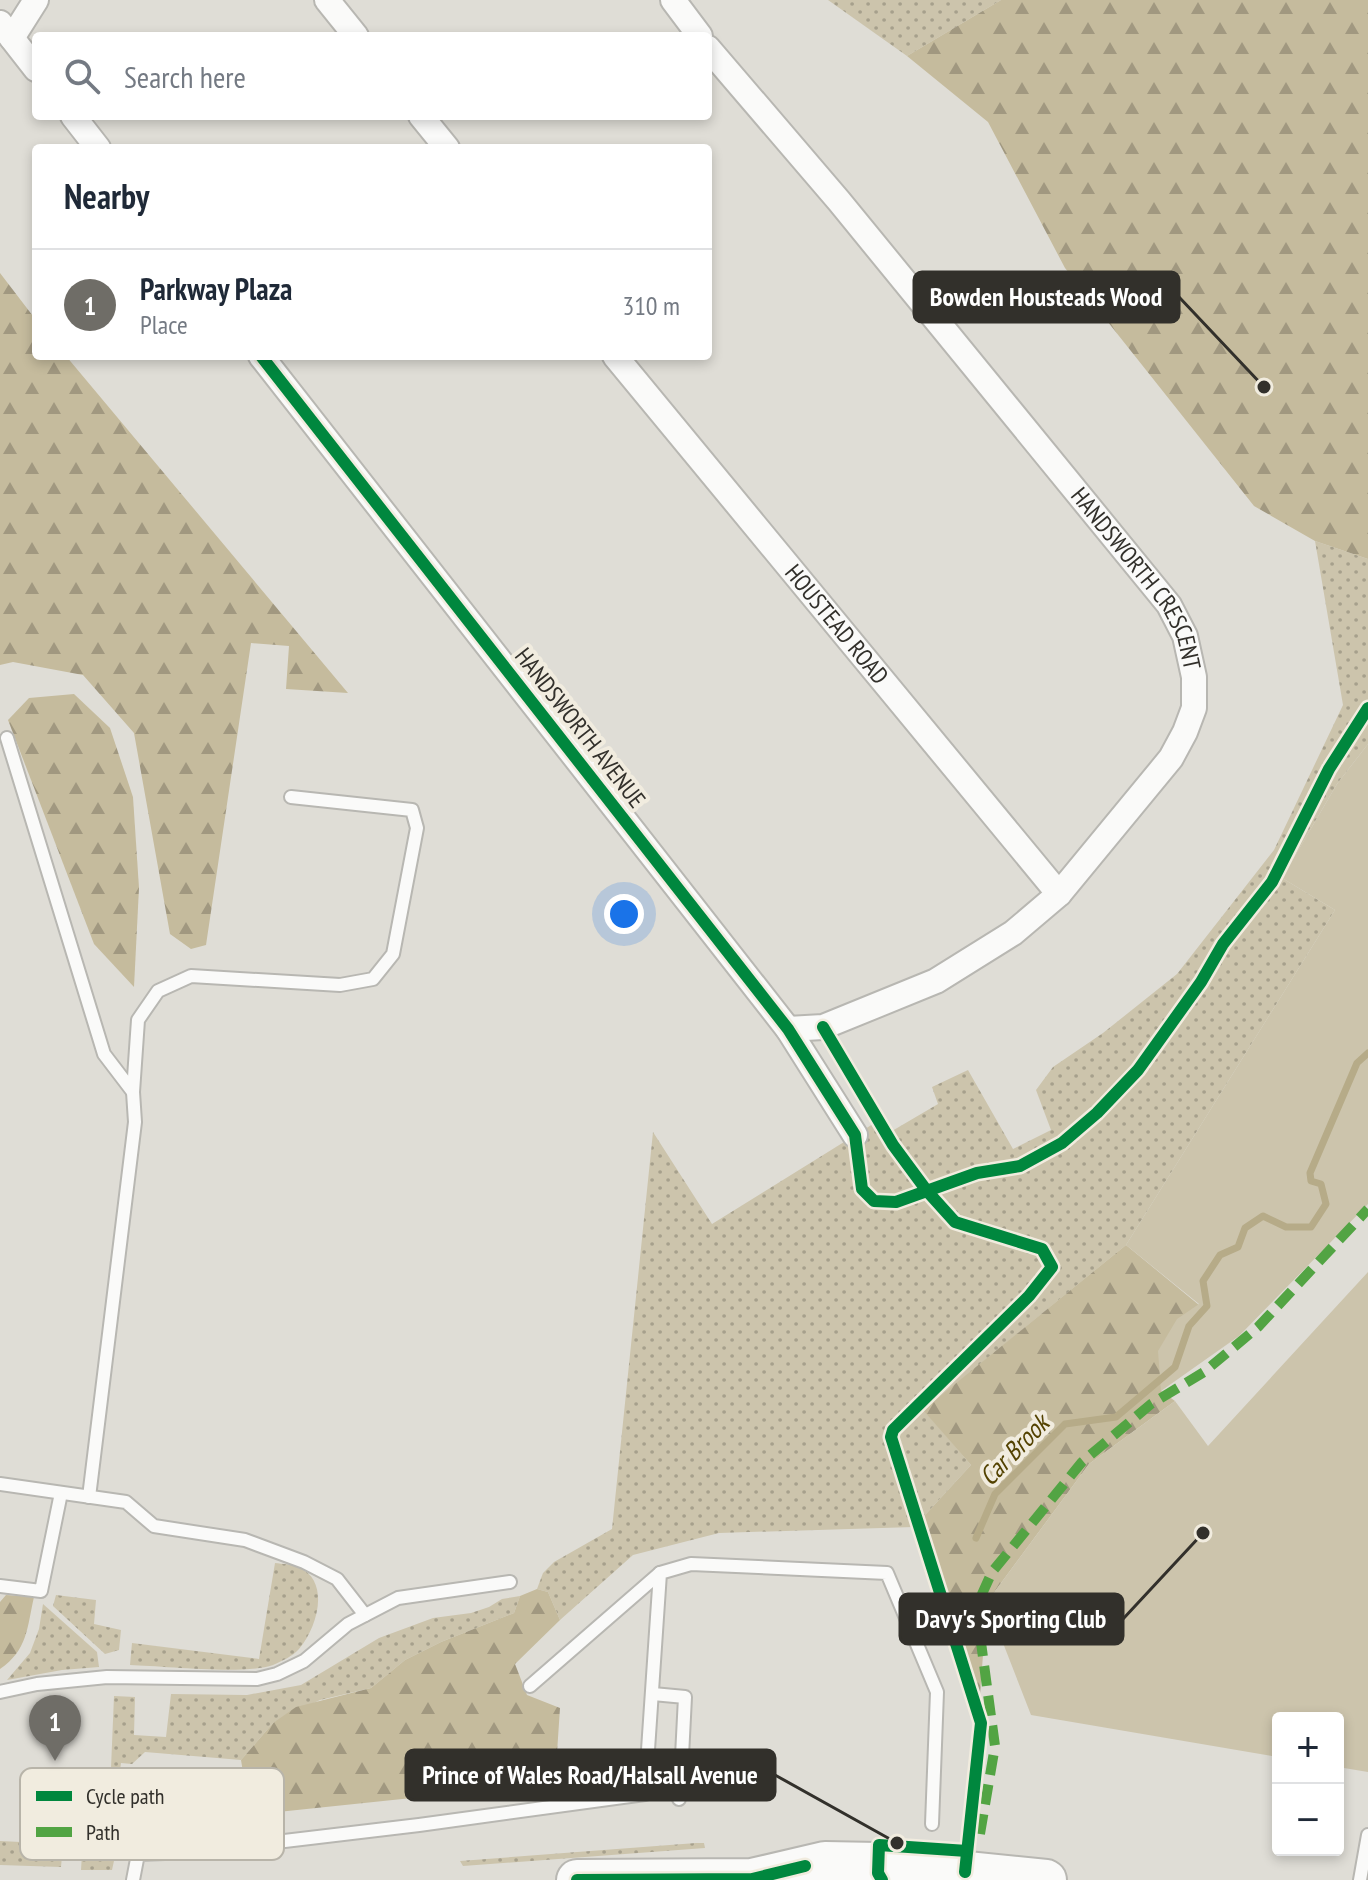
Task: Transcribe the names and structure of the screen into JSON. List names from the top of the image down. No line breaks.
{"streets":{"street":["HANDSWORTH CRESCENT","HOUSTEAD ROAD","HANDSWORTH AVENUE"]},"crossings":[["HANDSWORTH CRESCENT","HOUSTEAD ROAD"],["HANDSWORTH CRESCENT","HANDSWORTH AVENUE"]],"water":["Car Brook"],"places":["Bowden Housteads Wood","Davy's Sporting Club","Prince of Wales Road/Halsall Avenue"],"legend":["Cycle path","Path"],"page":{"search":"Search here","heading":"Nearby","list":[{"mark":"1","name":"Parkway Plaza","note":"Place","value":"310 m"}],"pins":"1","map_buttons":["+","−"]}}
